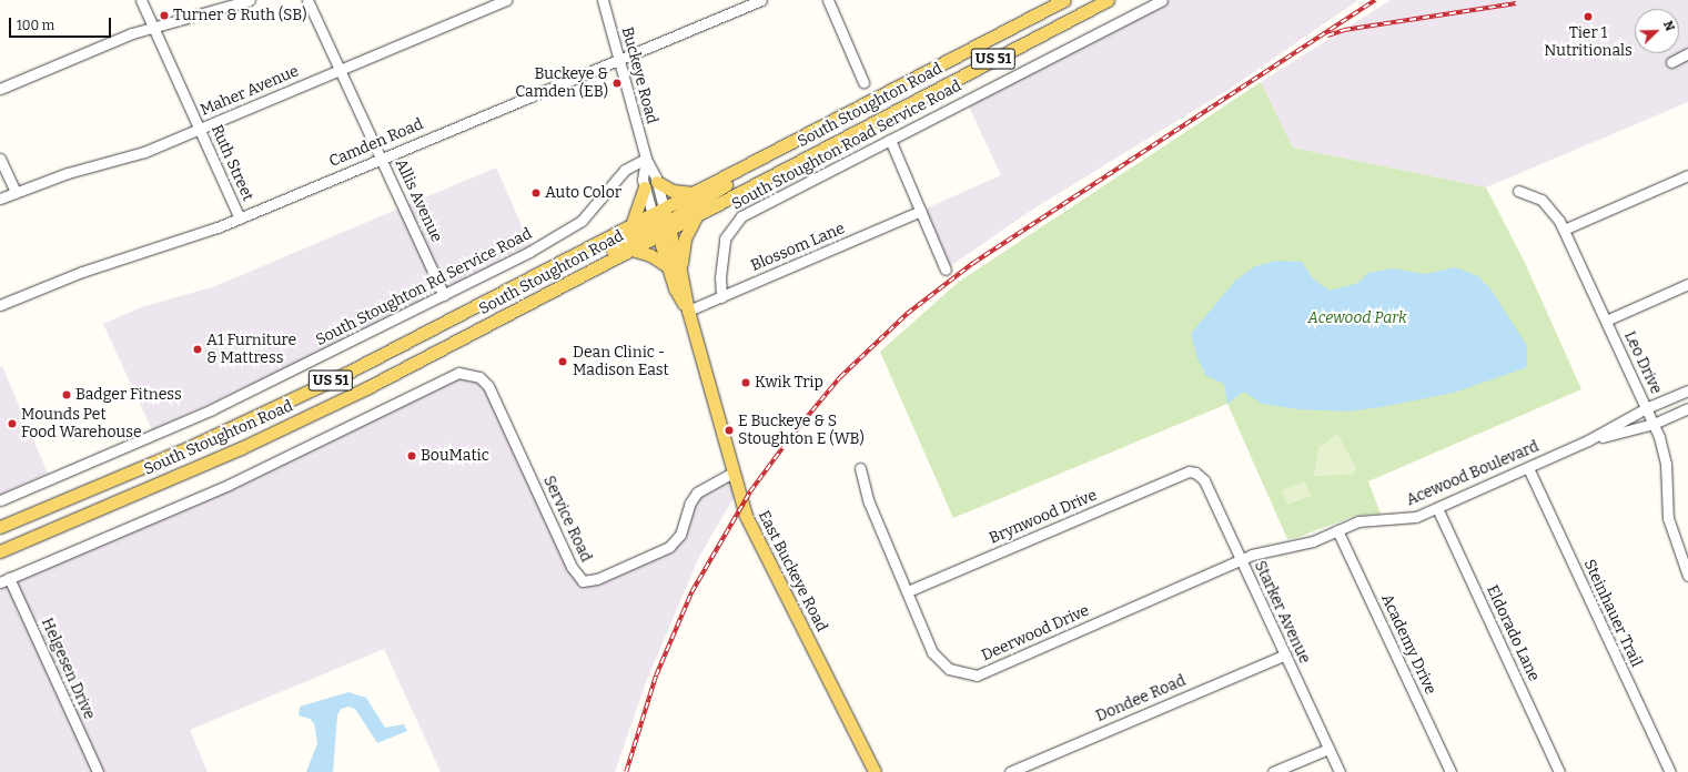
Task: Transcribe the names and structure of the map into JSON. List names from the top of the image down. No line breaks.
{"streets":{"main road":["US 51","South Stoughton Road","East Buckeye Road"],"street":["Buckeye Road","Maher Avenue","Camden Road","South Stoughton Road Service Road","Ruth Street","Allis Avenue","Blossom Lane","South Stoughton Rd Service Road","Leo Drive","Acewood Boulevard","Brynwood Drive","Service Road","Starker Avenue","Steinhauer Trail","Deerwood Drive","Eldorado Lane","Academy Drive","Helgesen Drive","Dondee Road"]},"crossings":[["Buckeye Road","South Stoughton Road"],["Buckeye Road","Camden Road"],["Buckeye Road","South Stoughton Rd Service Road"],["Buckeye Road","East Buckeye Road"],["Maher Avenue","Ruth Street"],["Maher Avenue","Allis Avenue"],["South Stoughton Road","East Buckeye Road"],["Camden Road","Ruth Street"],["Camden Road","Allis Avenue"],["South Stoughton Road Service Road","Blossom Lane"],["Allis Avenue","South Stoughton Rd Service Road"],["Blossom Lane","East Buckeye Road"],["Leo Drive","Acewood Boulevard"],["Acewood Boulevard","Starker Avenue"],["Acewood Boulevard","Steinhauer Trail"],["Acewood Boulevard","Deerwood Drive"],["Acewood Boulevard","Eldorado Lane"],["Acewood Boulevard","Academy Drive"],["Brynwood Drive","Starker Avenue"],["Brynwood Drive","Deerwood Drive"],["Service Road","East Buckeye Road"],["Service Road","Helgesen Drive"],["Starker Avenue","Deerwood Drive"],["Starker Avenue","Dondee Road"]],"parks":["Acewood Park"],"places":["Turner & Ruth (SB)","Tier 1 Nutritionals","Buckeye & Camden (EB)","Auto Color","A1 Furniture & Mattress","Dean Clinic - Madison East","Kwik Trip","Badger Fitness","Mounds Pet Food Warehouse","E Buckeye & S Stoughton E (WB)","BouMatic"],"scale_bar":"100 m","north":"top right"}
